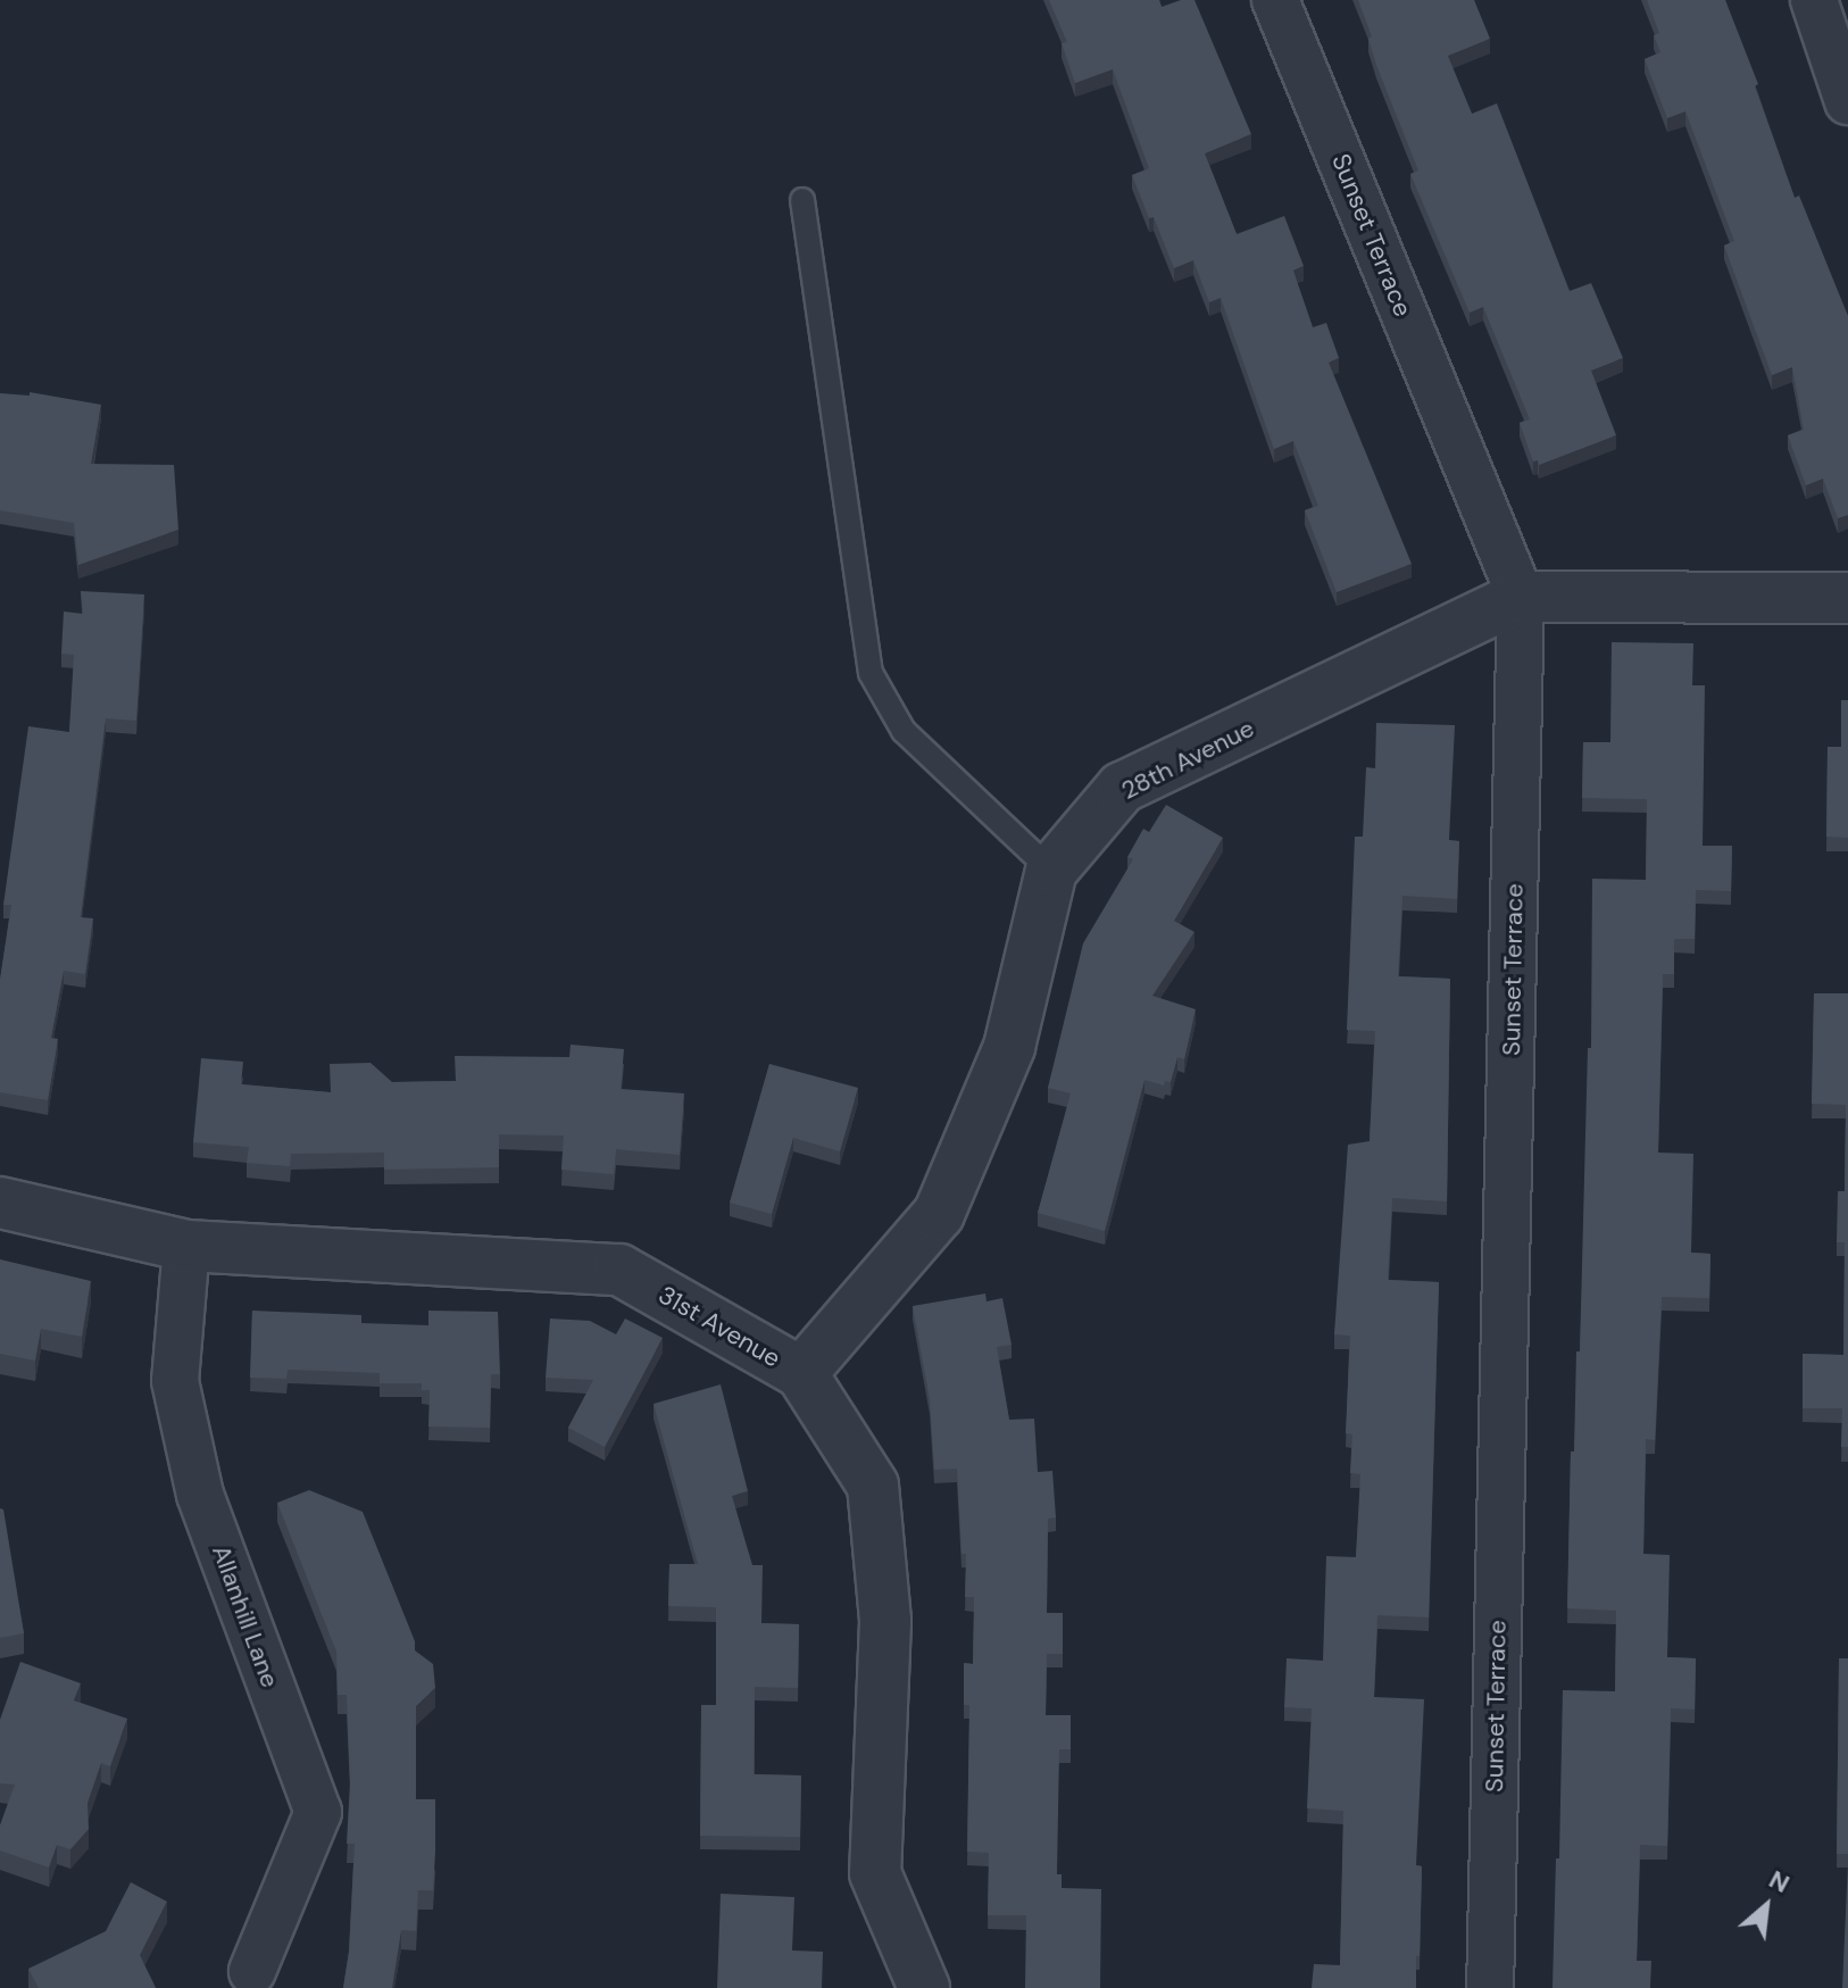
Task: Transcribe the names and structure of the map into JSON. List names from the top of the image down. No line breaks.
{"streets":{"street":["Sunset Terrace","28th Avenue","31st Avenue","Allanhill Lane"]},"crossings":[["Sunset Terrace","28th Avenue"],["28th Avenue","31st Avenue"],["31st Avenue","Allanhill Lane"]],"north":"top right"}
